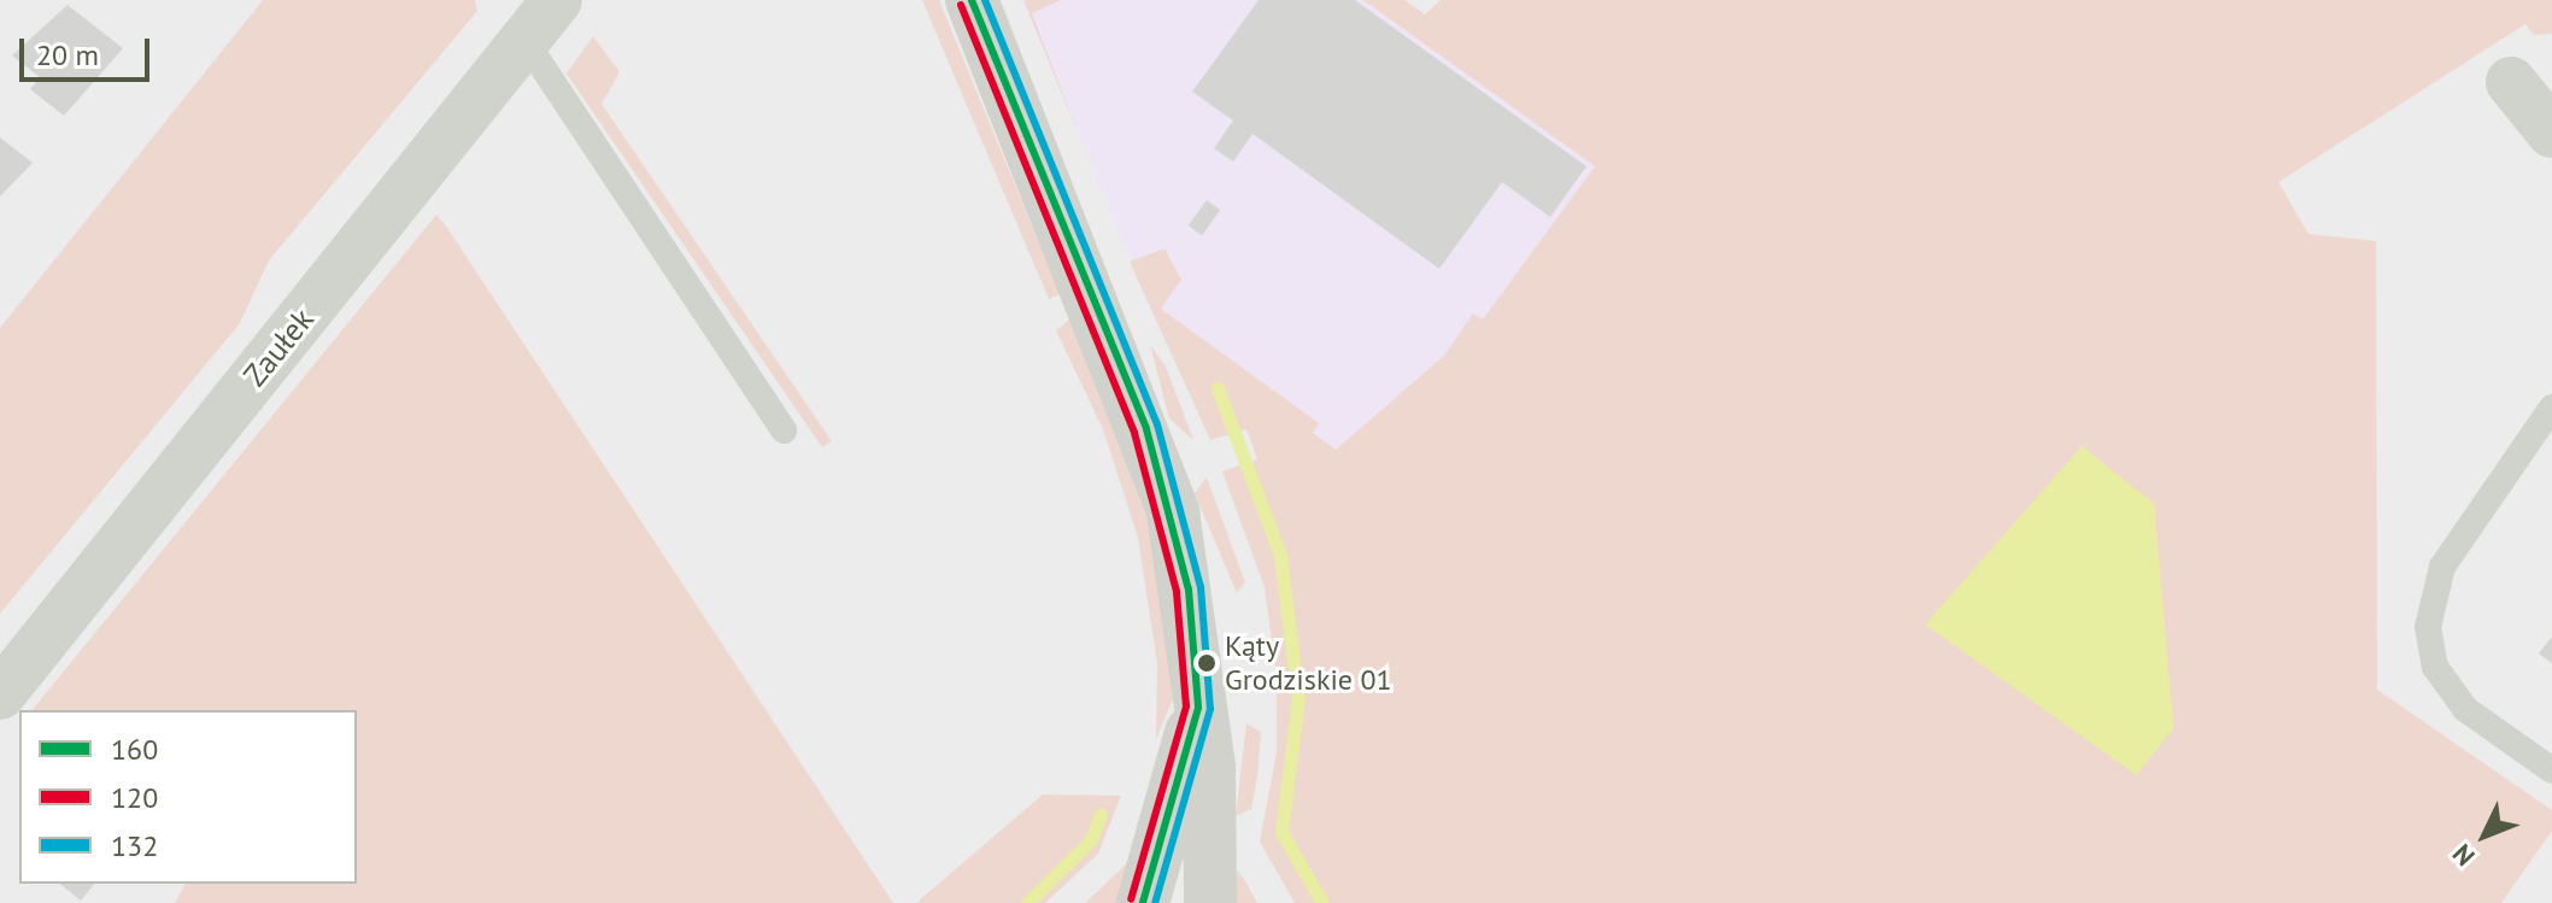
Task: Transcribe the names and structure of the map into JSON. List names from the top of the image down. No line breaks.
{"streets":{"street":["Zaułek"]},"places":["Kąty Grodziskie 01"],"lines":["transit line 160","transit line 132","transit line 120"],"legend":["160","120","132"],"scale_bar":"20 m","north":"bottom left"}
